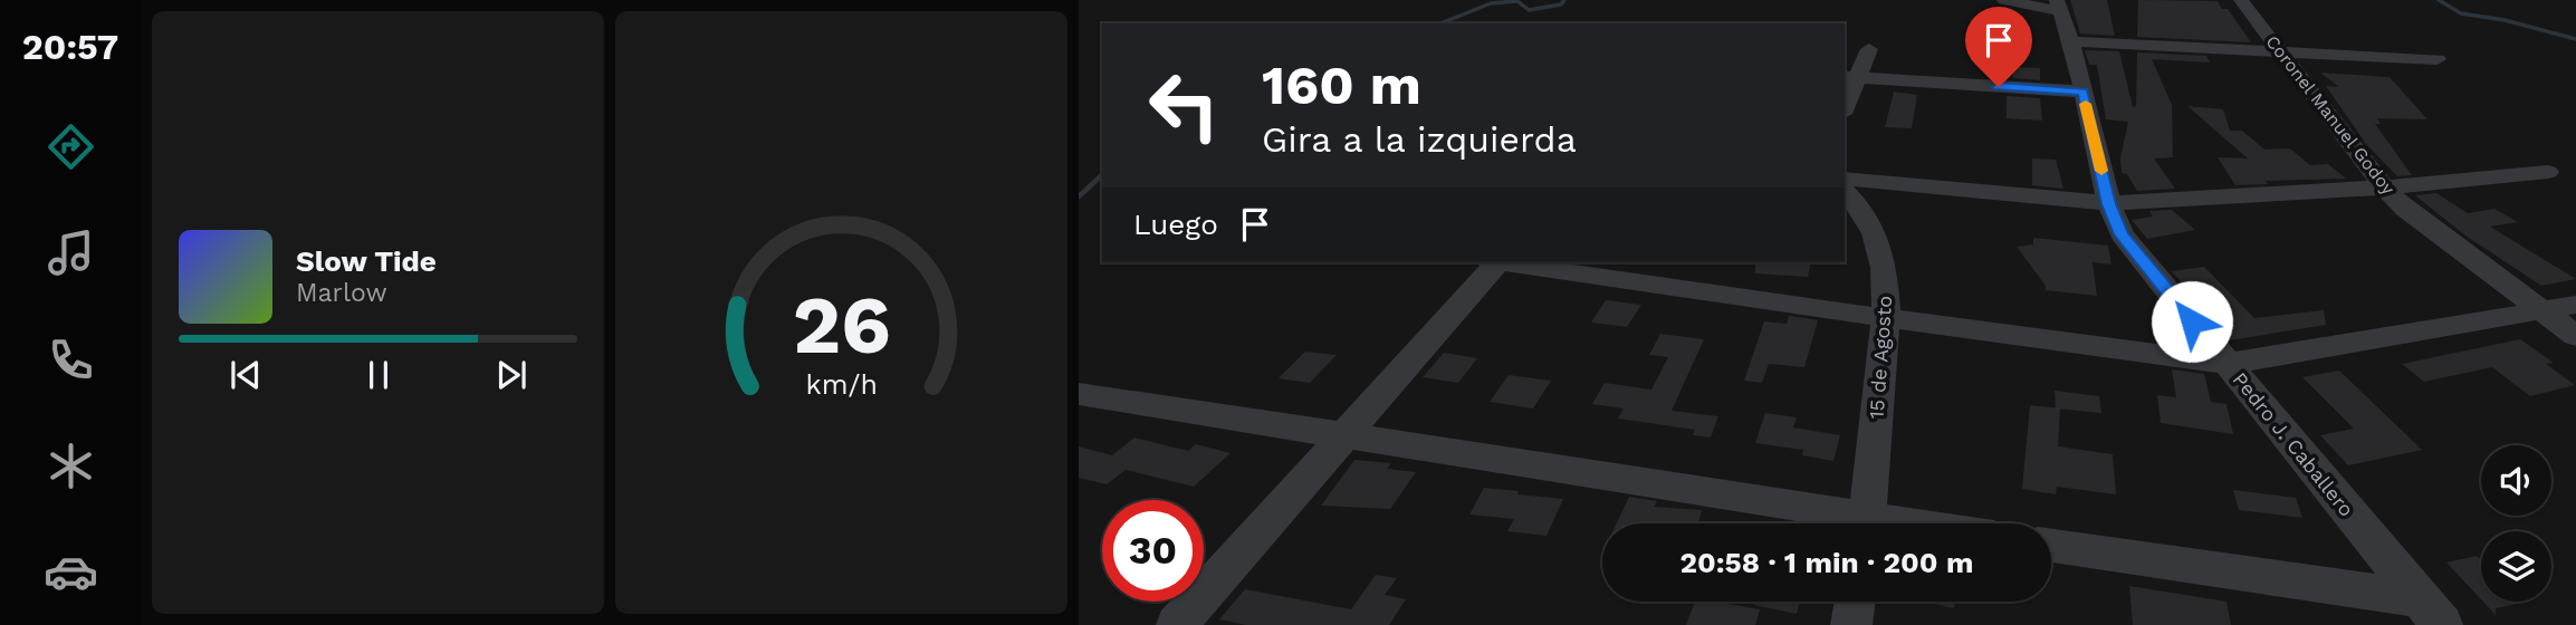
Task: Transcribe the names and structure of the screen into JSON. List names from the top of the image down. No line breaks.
{"streets":{"street":["Coronel Manuel Godoy","15 de Agosto","Pedro J. Caballero"]},"page":{"tabs":"20:57","turn":["160 m","Gira a la izquierda"],"then":"Luego","song":["Slow Tide","Marlow"],"limit":"30","trip":"20:58 · 1 min · 200 m","gauge":["26","km/h"]}}
